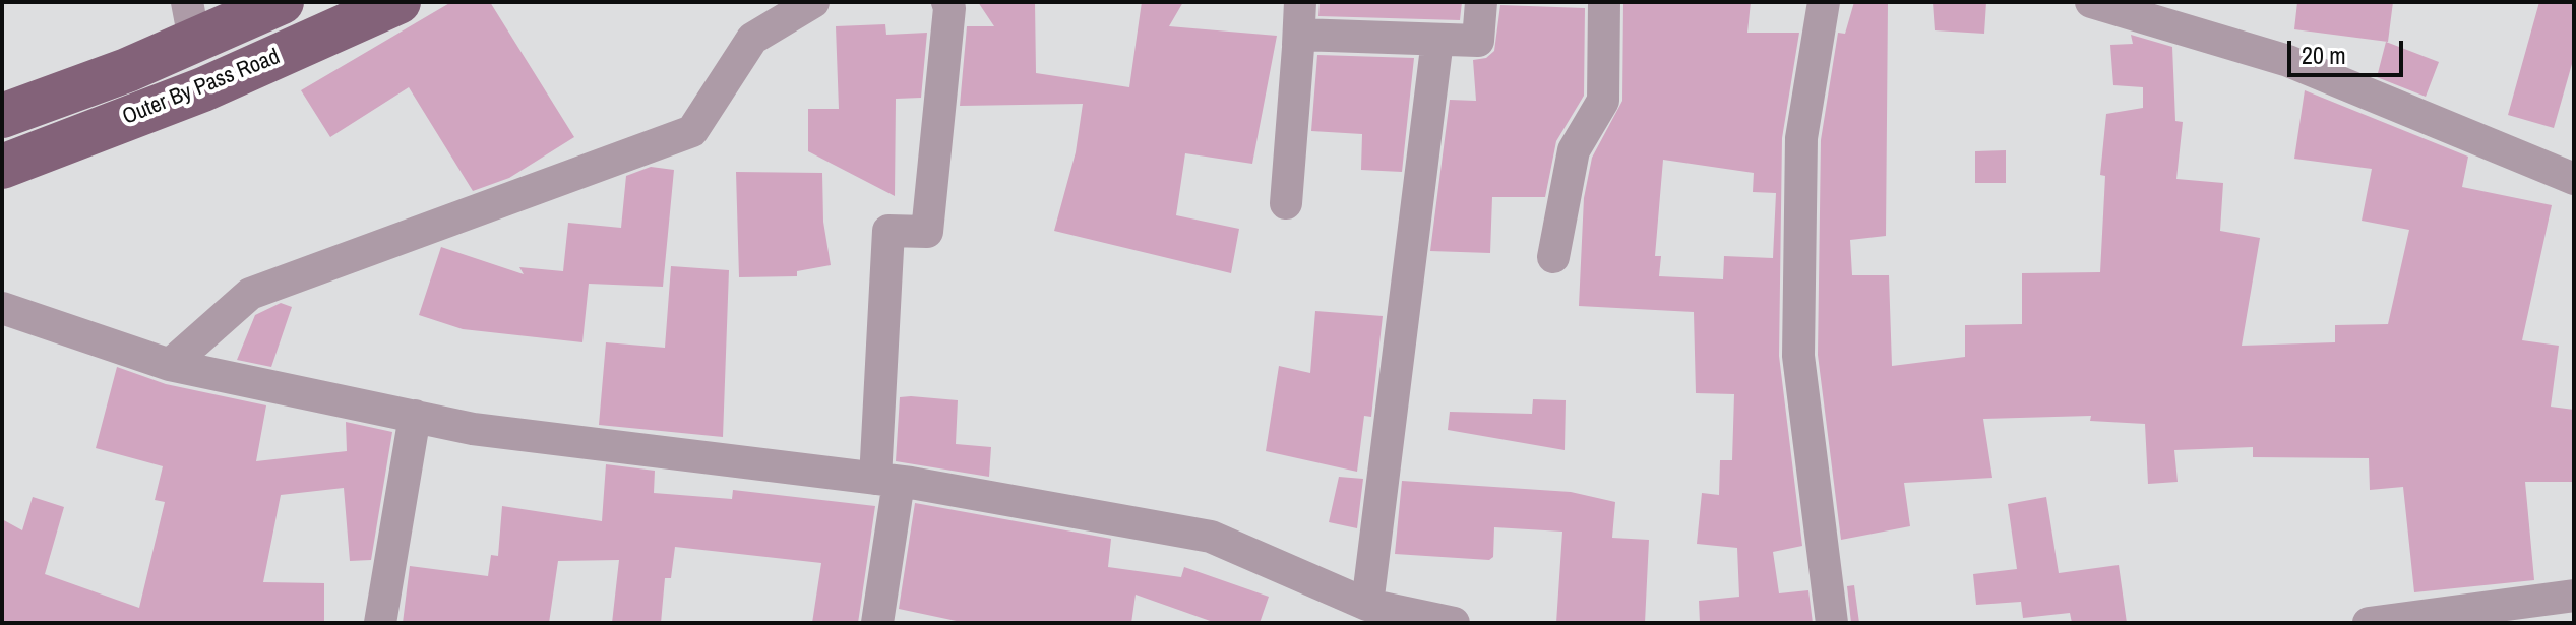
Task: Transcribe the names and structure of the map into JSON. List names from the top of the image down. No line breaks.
{"streets":{"main road":["Outer By Pass Road"]},"scale_bar":"20 m"}
